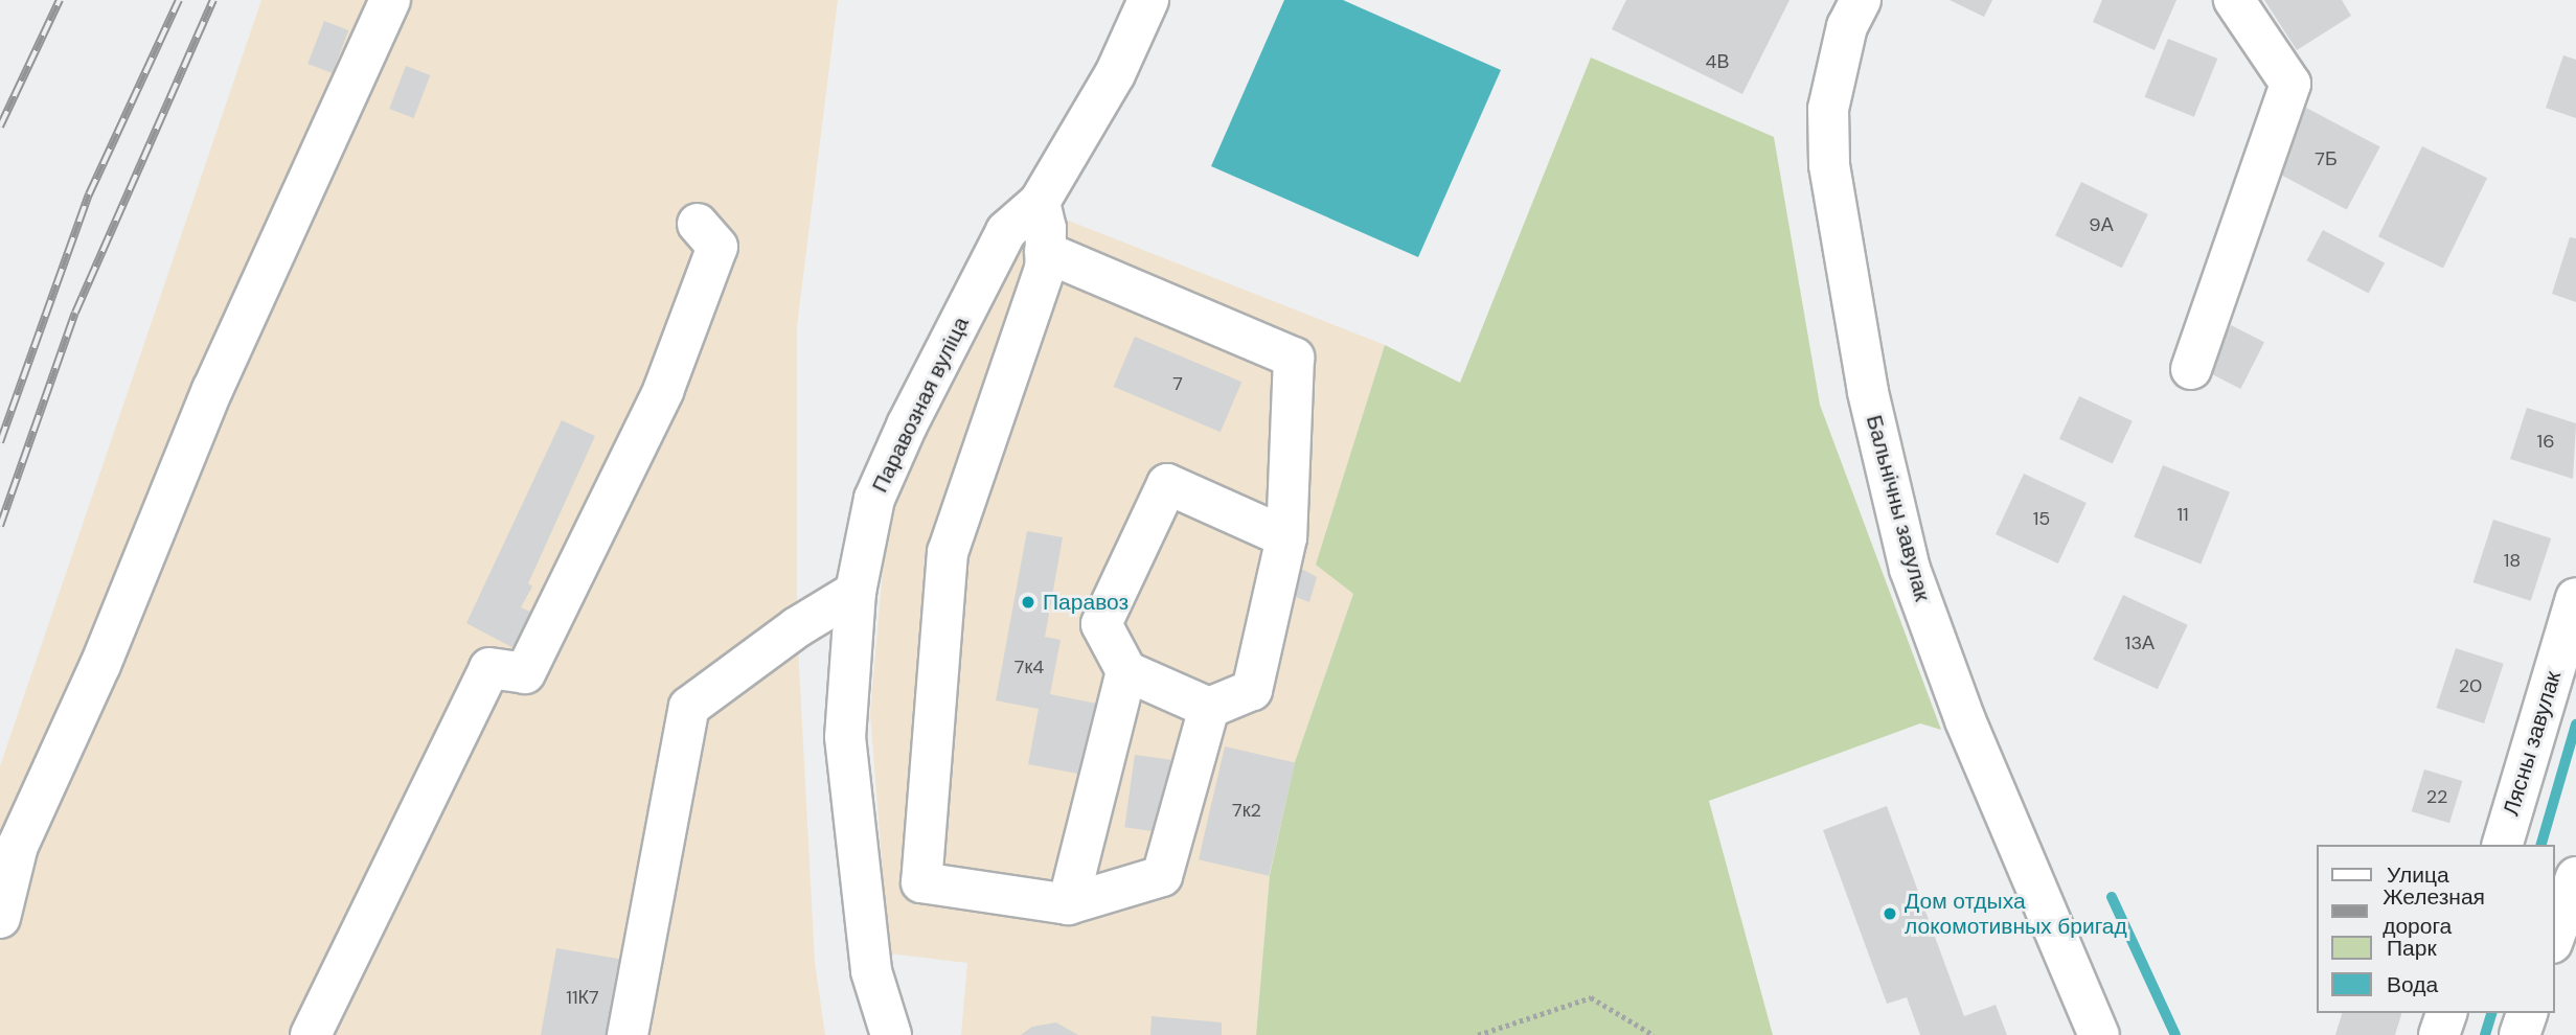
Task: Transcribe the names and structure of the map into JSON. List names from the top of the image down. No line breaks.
{"streets":{"street":["Паравозная вуліца","Бальнічны завулак","Лясны завулак"]},"places":["Паравоз","Дом отдыха локомотивных бригад"],"house_numbers":["4В","7Б","9А","7","16","11","15","18","13А","7к4","20","22","7к2","11К7"],"legend":["Улица","Железная дорога","Парк","Вода"]}
